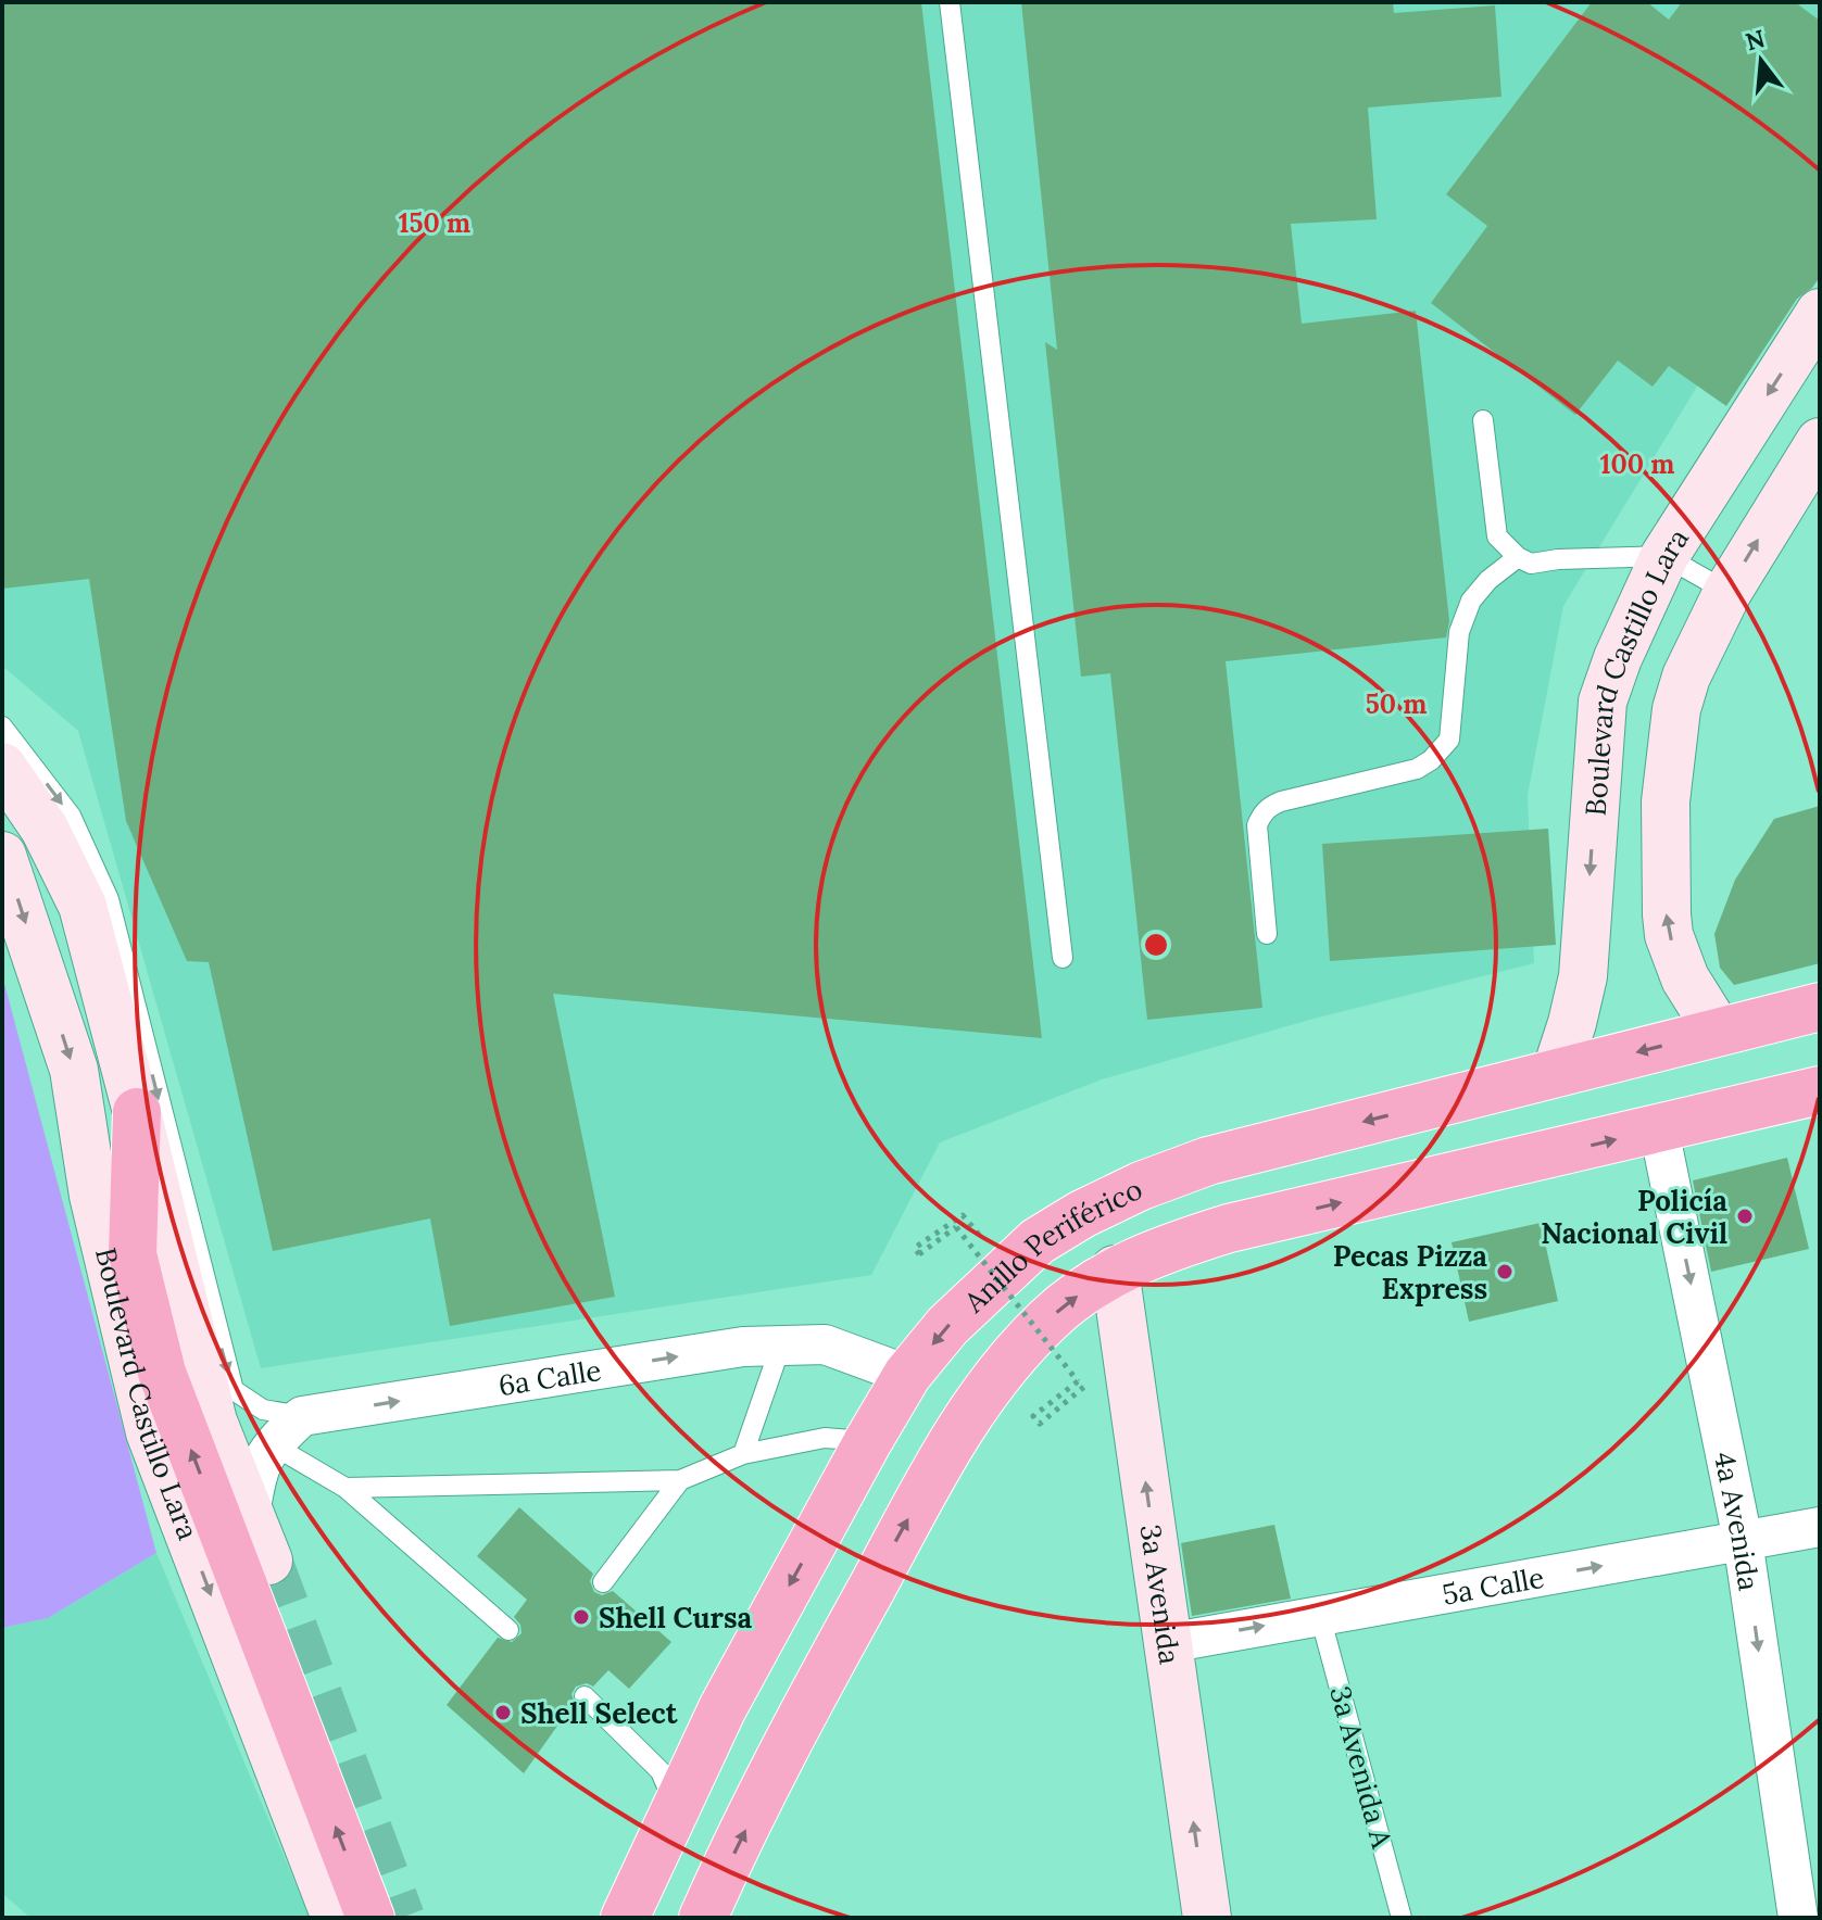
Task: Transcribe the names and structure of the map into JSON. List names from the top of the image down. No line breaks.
{"streets":{"highway":["Anillo Periférico"],"street":["Boulevard Castillo Lara","6a Calle","4a Avenida","5a Calle","3a Avenida"],"lane":["3a Avenida A"]},"crossings":[["Boulevard Castillo Lara","Anillo Periférico"],["Anillo Periférico","6a Calle"],["Anillo Periférico","4a Avenida"],["Anillo Periférico","3a Avenida"],["4a Avenida","5a Calle"],["5a Calle","3a Avenida"],["5a Calle","3a Avenida A"]],"one_way":["6a Calle","4a Avenida","5a Calle","3a Avenida"],"places":["Policía Nacional Civil","Pecas Pizza Express","Shell Cursa","Shell Select"],"north":"top","rings":["150 m","100 m","50 m"]}
